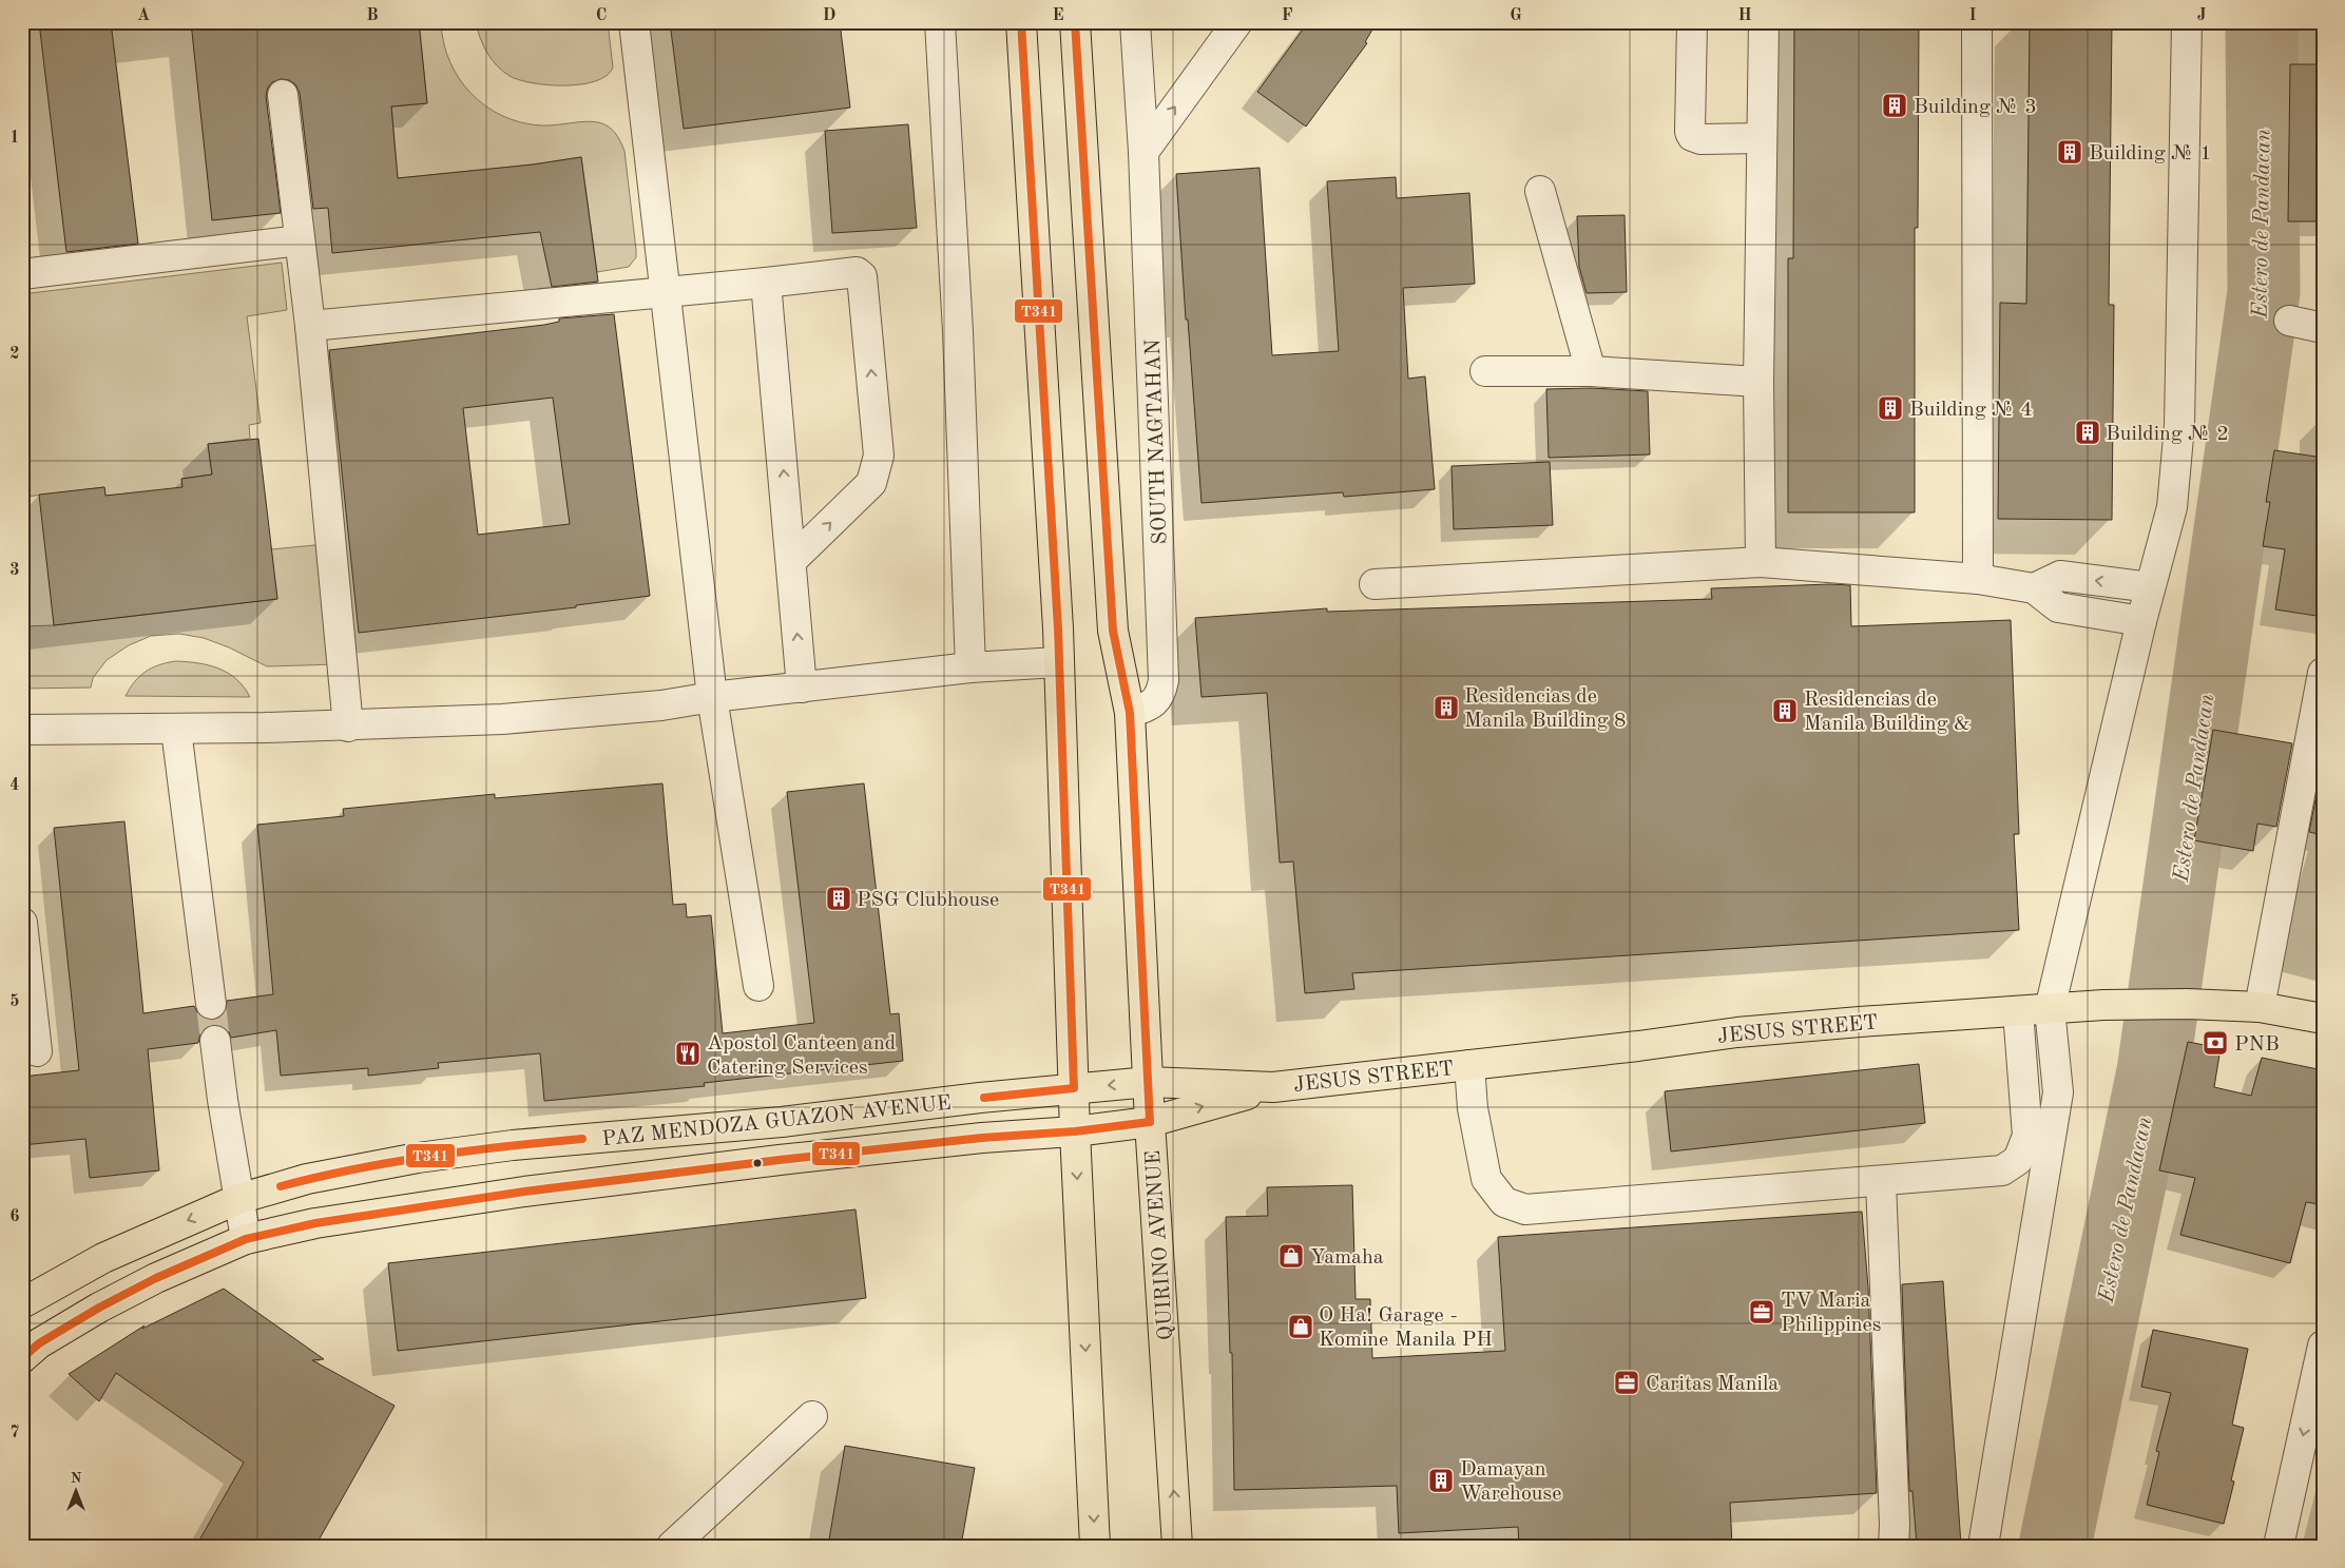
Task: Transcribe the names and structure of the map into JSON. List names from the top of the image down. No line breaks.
{"streets":{"main road":["JESUS STREET","PAZ MENDOZA GUAZON AVENUE","QUIRINO AVENUE"],"street":["SOUTH NAGTAHAN"]},"crossings":[["SOUTH NAGTAHAN","QUIRINO AVENUE"],["JESUS STREET","PAZ MENDOZA GUAZON AVENUE"],["JESUS STREET","QUIRINO AVENUE"],["PAZ MENDOZA GUAZON AVENUE","QUIRINO AVENUE"]],"water":["Estero de Pandacan"],"places":{"building":["Building № 3","Building № 1","Building № 4","Building № 2","Residencias de Manila Building 8","Residencias de Manila Building &","PSG Clubhouse","Damayan Warehouse"],"bank":["PNB"],"restaurant":["Apostol Canteen and Catering Services"],"shop":["Yamaha","O Ha! Garage - Komine Manila PH"],"office":["TV Maria Philippines","Caritas Manila"]},"lines":["transit line T341"],"north":"top","grid":{"columns":["A","B","C","D","E","F","G","H","I","J"],"rows":["1","2","3","4","5","6","7"]}}
